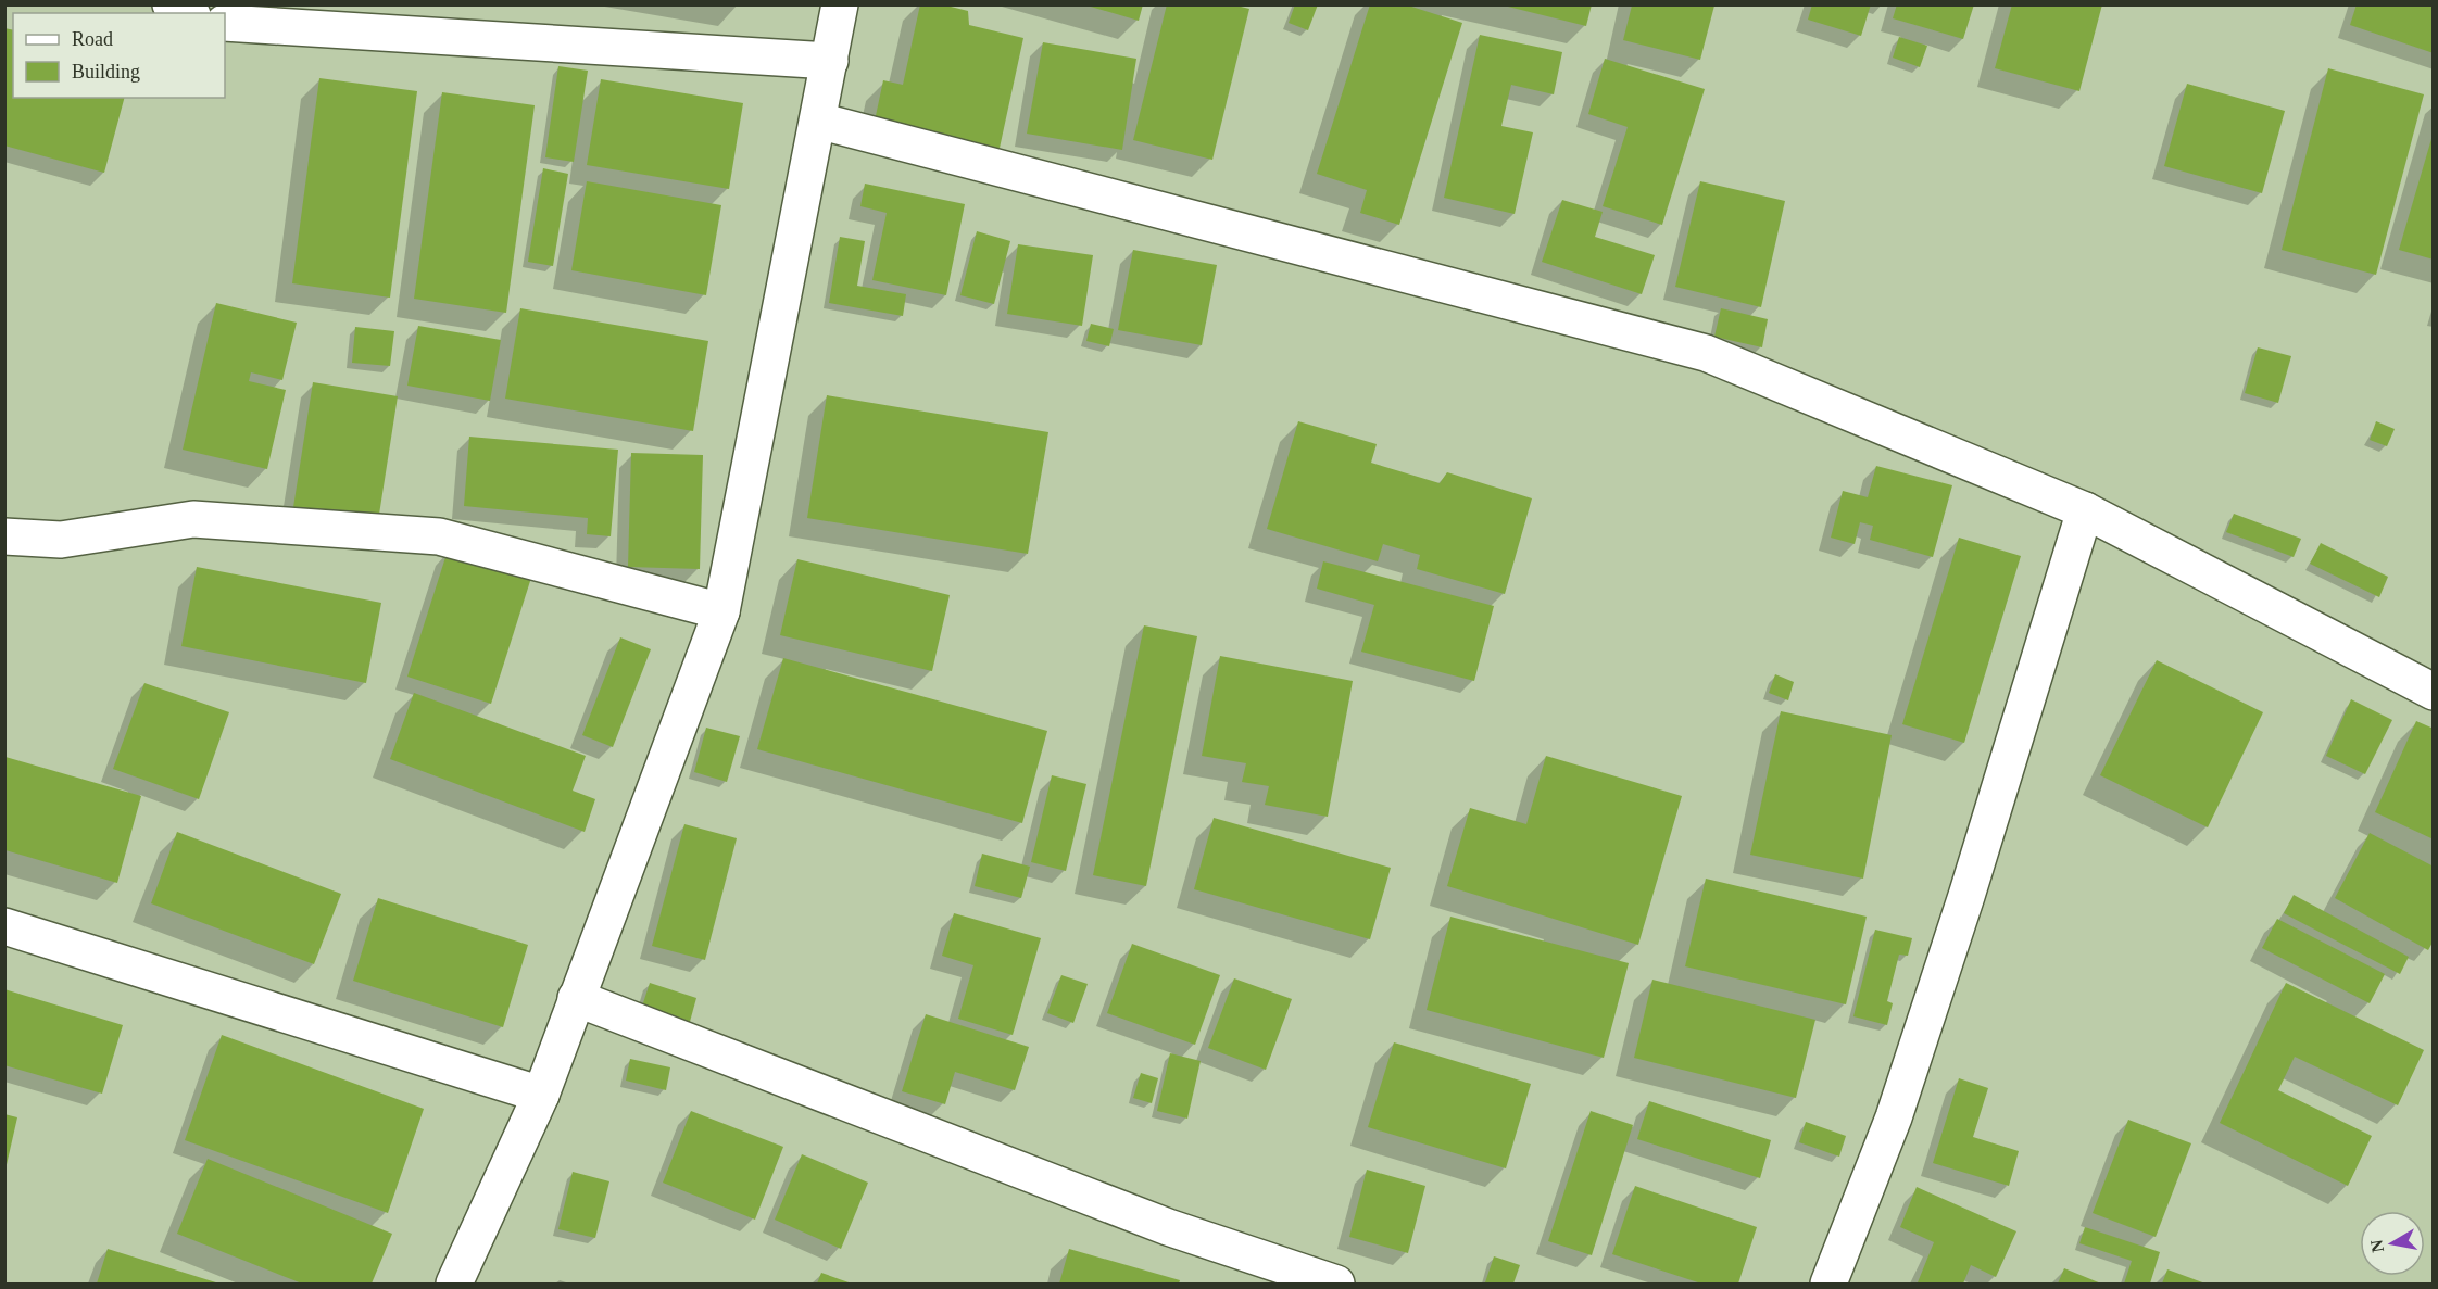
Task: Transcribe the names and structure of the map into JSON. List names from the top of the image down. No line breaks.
{"legend":["Road","Building"],"north":"left"}
